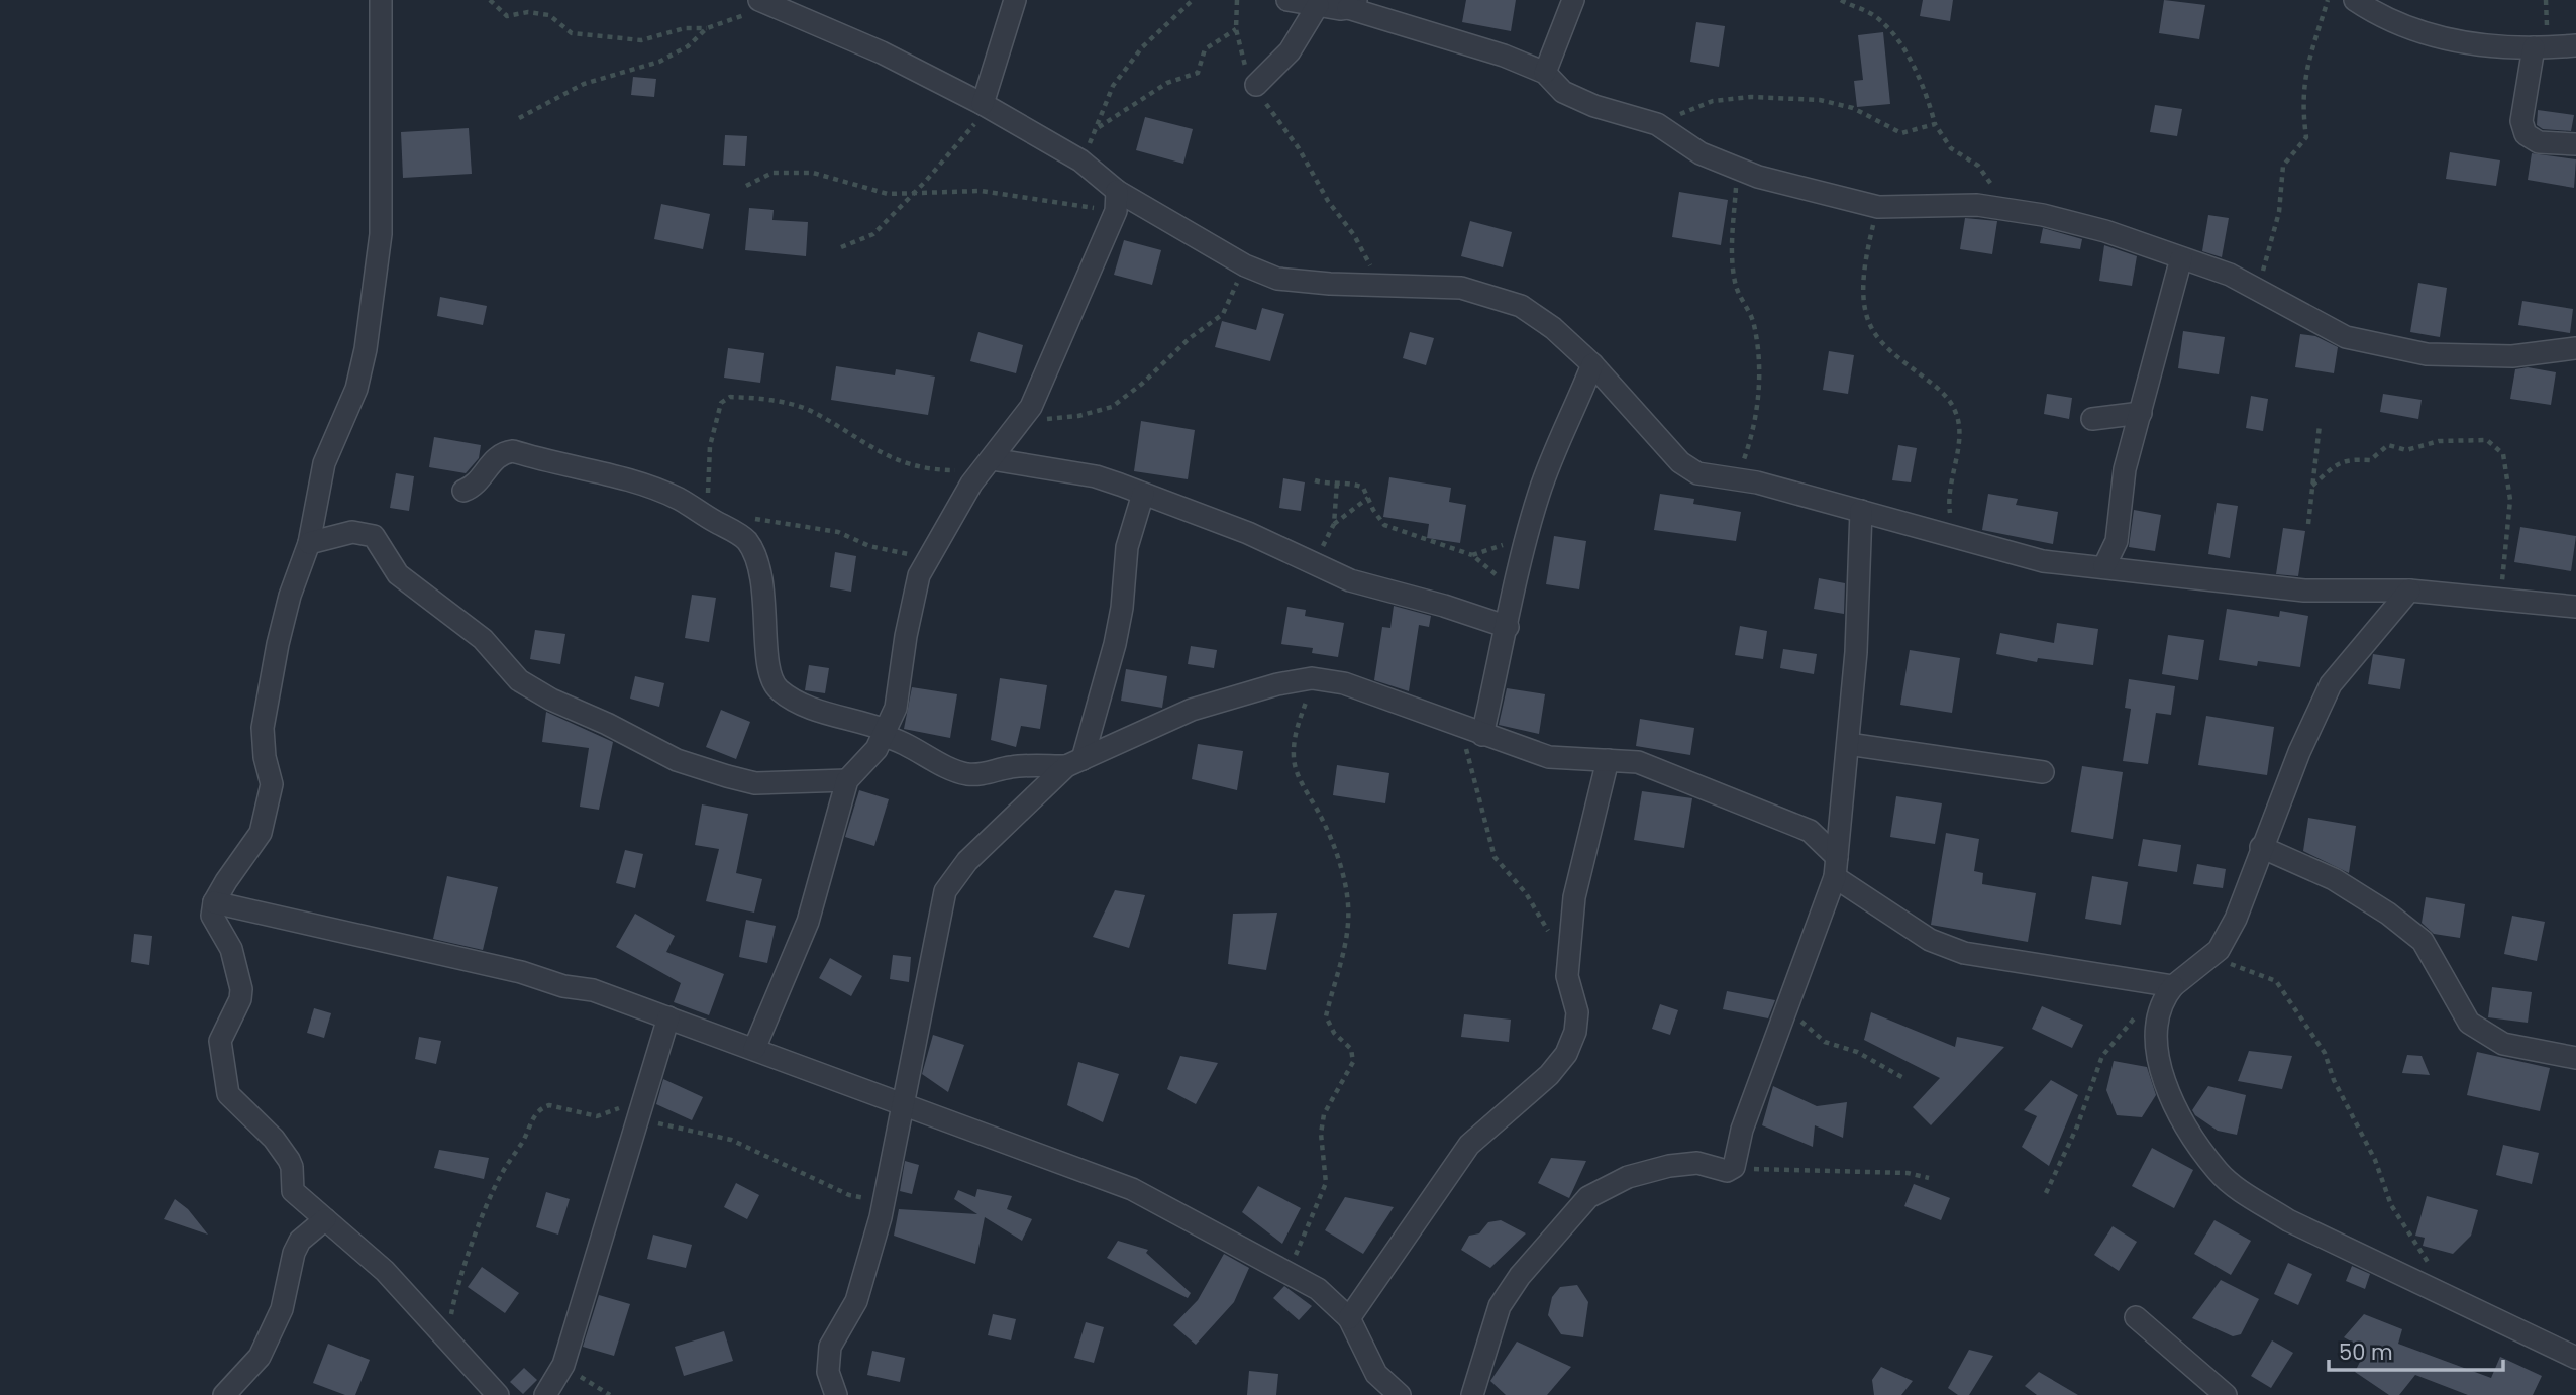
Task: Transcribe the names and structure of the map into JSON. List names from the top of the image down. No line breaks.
{"scale_bar":"50 m"}
